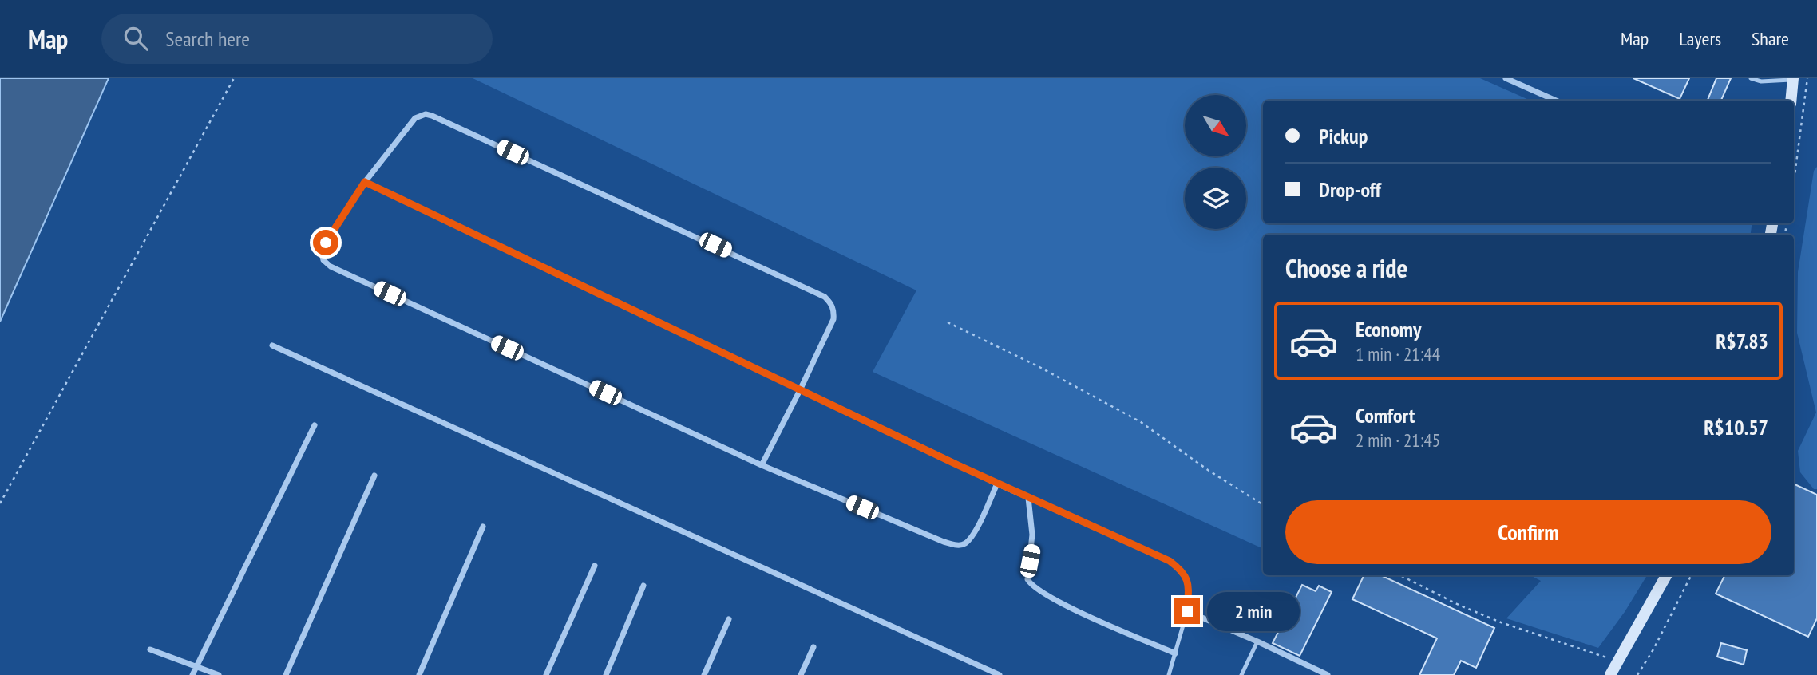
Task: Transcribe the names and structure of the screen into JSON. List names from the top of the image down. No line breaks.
{"north":"bottom right","page":{"header":"Map","search":"Search here","nav":["Map","Layers","Share"],"banner":["Pickup","Drop-off"],"heading":"Choose a ride","list":[{"name":"Economy","note":"1 min · 21:44","value":"R$7.83"},{"name":"Comfort","note":"2 min · 21:45","value":"R$10.57"}],"buttons":"Confirm","bubble":"2 min"}}
